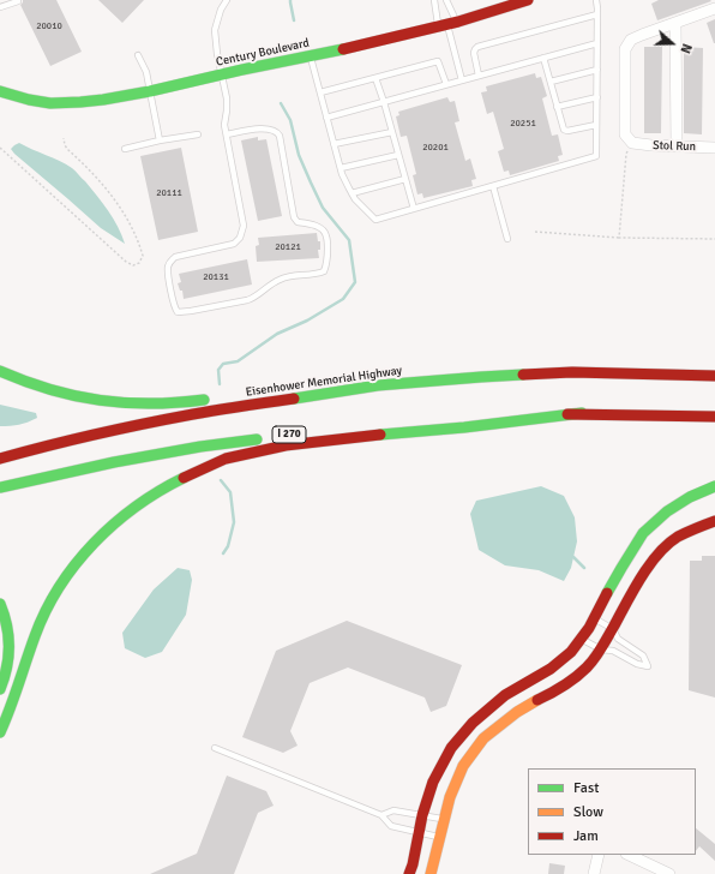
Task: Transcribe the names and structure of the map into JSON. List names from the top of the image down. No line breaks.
{"streets":{"main road":["Century Boulevard","Eisenhower Memorial Highway","I 270"],"street":["Stol Run"]},"house_numbers":["20010","20251","20201","20111","20121","20131"],"legend":["Fast","Slow","Jam"],"north":"right"}
